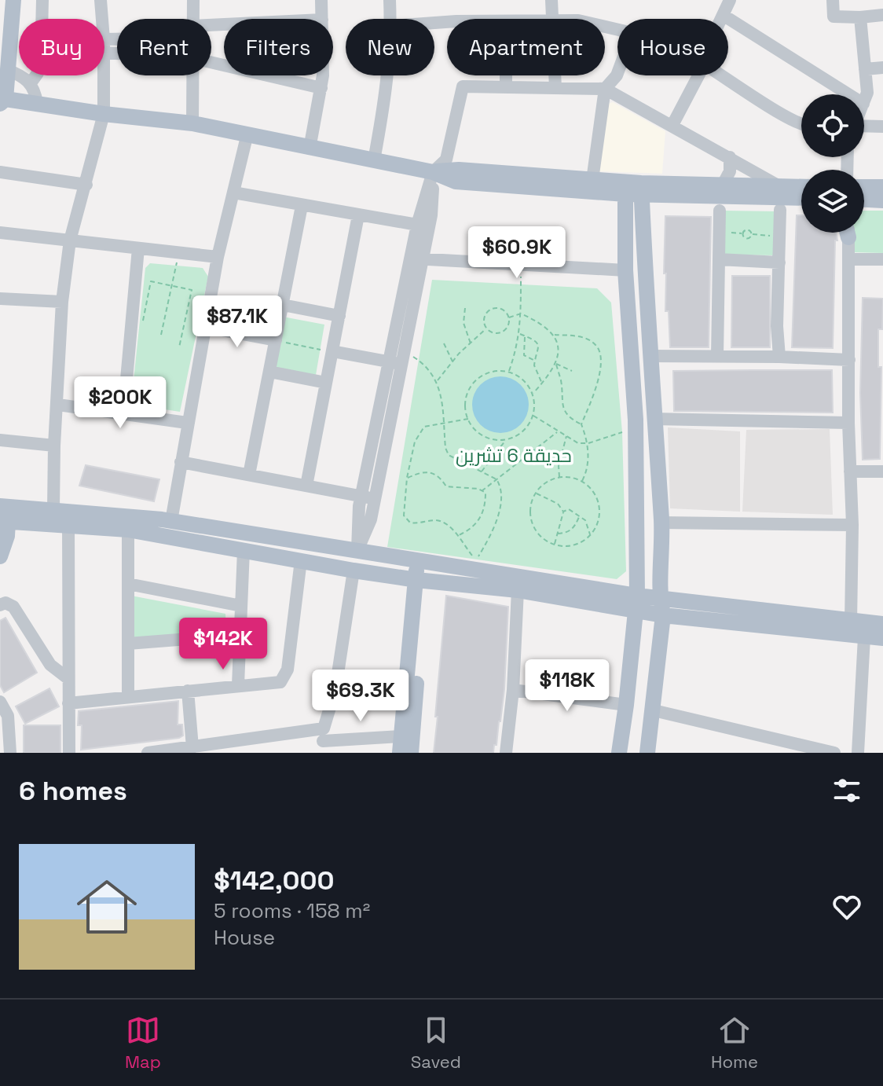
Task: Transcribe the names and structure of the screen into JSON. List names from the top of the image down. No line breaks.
{"parks":["حديقة 6 تشرين"],"page":{"chip":["Buy","Rent","Filters","New","Apartment","House"],"price":["$60.9K","$87.1K","$200K","$142K","$118K","$69.3K"],"heading":"6 homes","list":[{"name":"$142,000","note":"5 rooms · 158 m² · House"}],"tabs":["Map","Saved","Home"]}}
